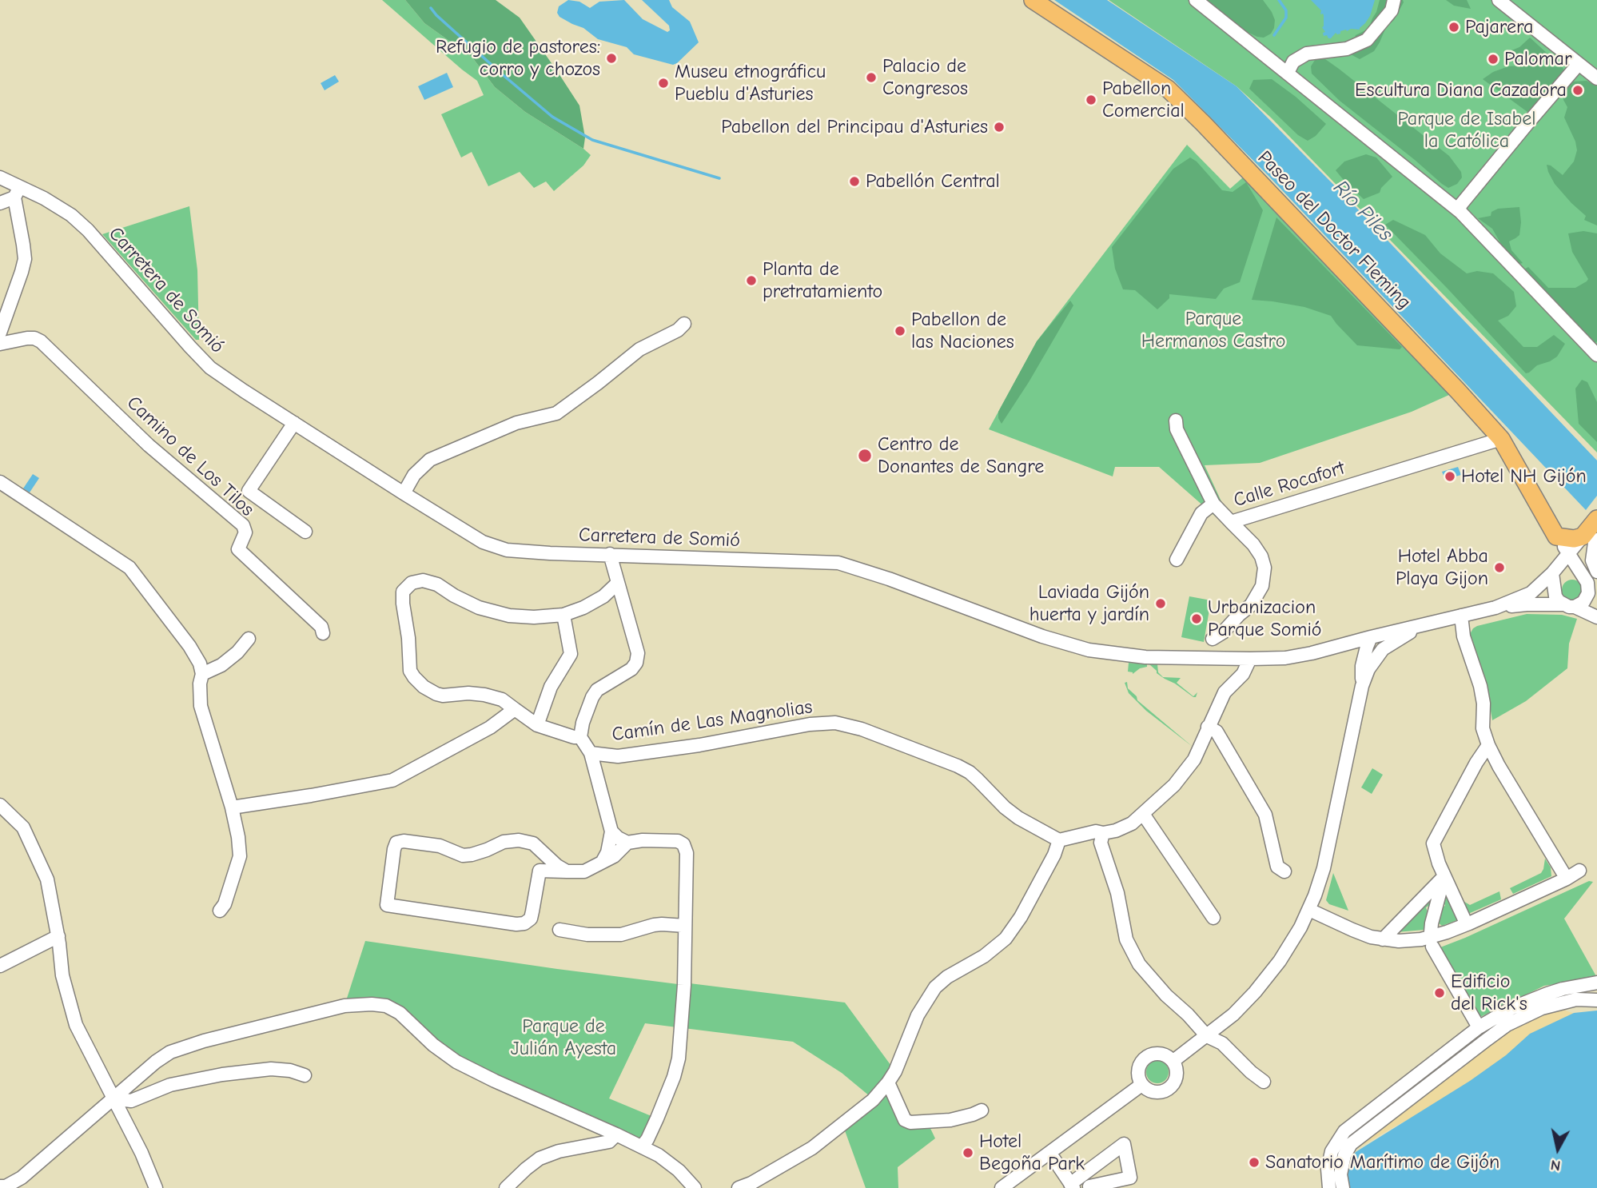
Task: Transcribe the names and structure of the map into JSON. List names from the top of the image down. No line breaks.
{"streets":{"main road":["Paseo del Doctor Fleming"],"street":["Carretera de Somió","Camino de Los Tilos","Calle Rocafort","Camín de Las Magnolias"]},"crossings":[["Paseo del Doctor Fleming","Calle Rocafort"]],"water":["Río Piles"],"parks":["Parque de Isabel la Católica","Parque Hermanos Castro","Parque de Julián Ayesta"],"places":["Pajarera","Refugio de pastores: corro y chozos","Palomar","Palacio de Congresos","Museu etnográficu Pueblu d'Asturies","Escultura Diana Cazadora","Pabellon Comercial","Pabellon del Principau d'Asturies","Pabellón Central","Planta de pretratamiento","Pabellon de las Naciones","Centro de Donantes de Sangre","Hotel NH Gijón","Hotel Abba Playa Gijon","Laviada Gijón huerta y jardín","Urbanizacion Parque Somió","Edificio del Rick's","Hotel Begoña Park","Sanatorio Marítimo de Gijón"],"north":"bottom"}
